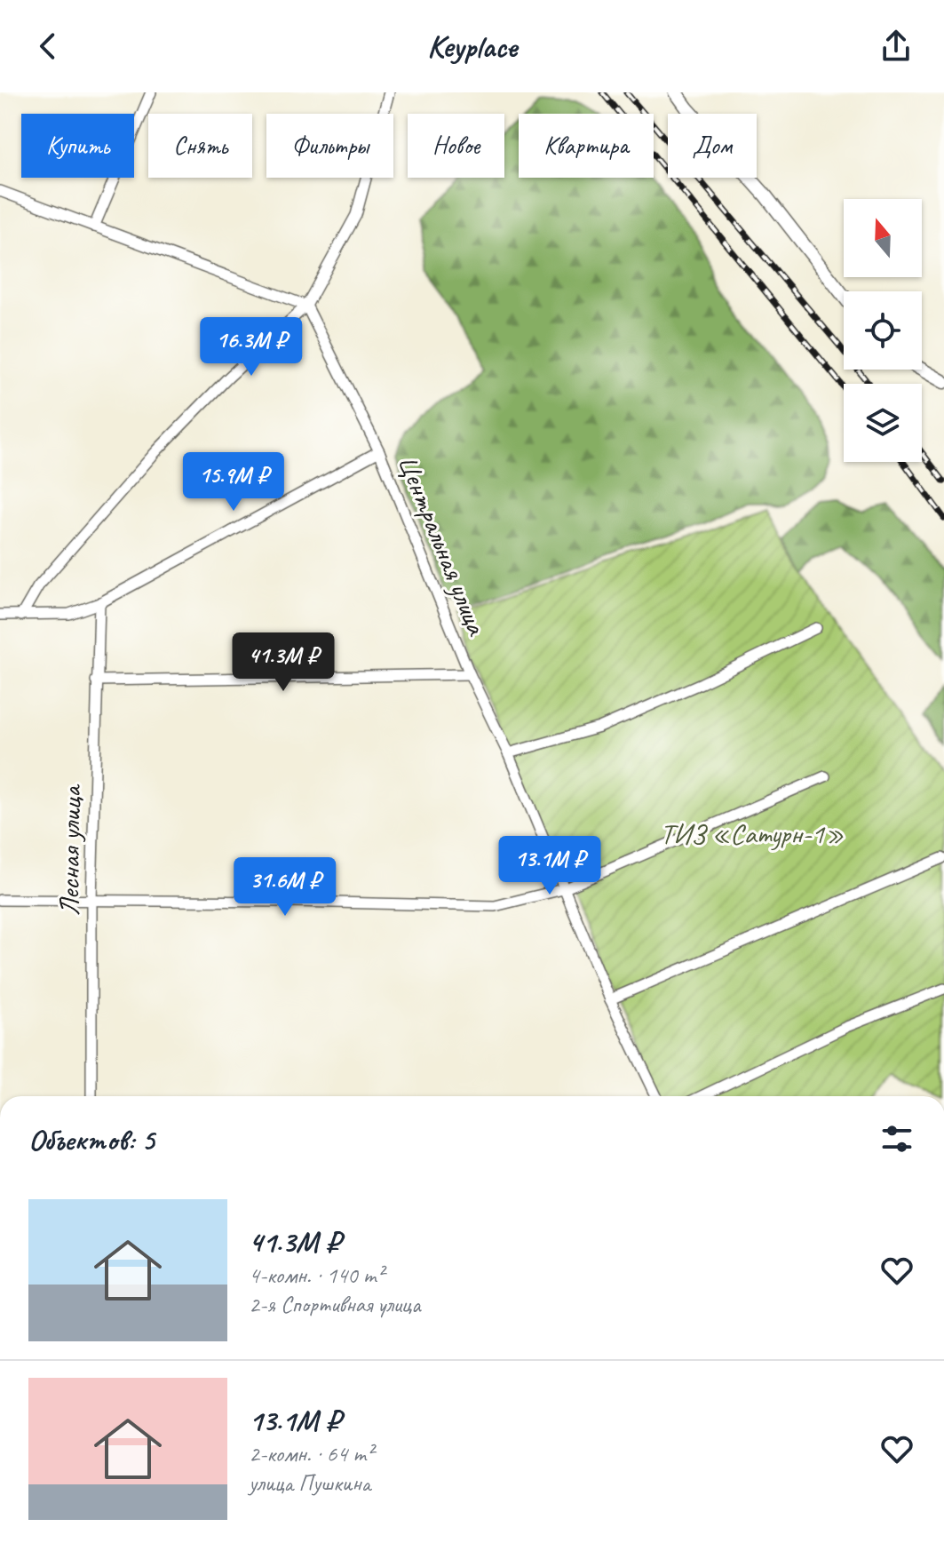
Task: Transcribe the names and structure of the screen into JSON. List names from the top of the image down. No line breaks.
{"streets":{"street":["Центральная улица","Лесная улица"]},"parks":["ТИЗ «Сатурн-1»"],"north":"top","page":{"header":"Keyplace","chip":["Купить","Снять","Фильтры","Новое","Квартира","Дом"],"price":["16.3M ₽","15.9M ₽","41.3M ₽","13.1M ₽","31.6M ₽"],"heading":"Объектов: 5","list":[{"name":"41.3M ₽","note":"4-комн. · 140 m² · 2-я Спортивная улица"},{"name":"13.1M ₽","note":"2-комн. · 64 m² · улица Пушкина"}]}}
